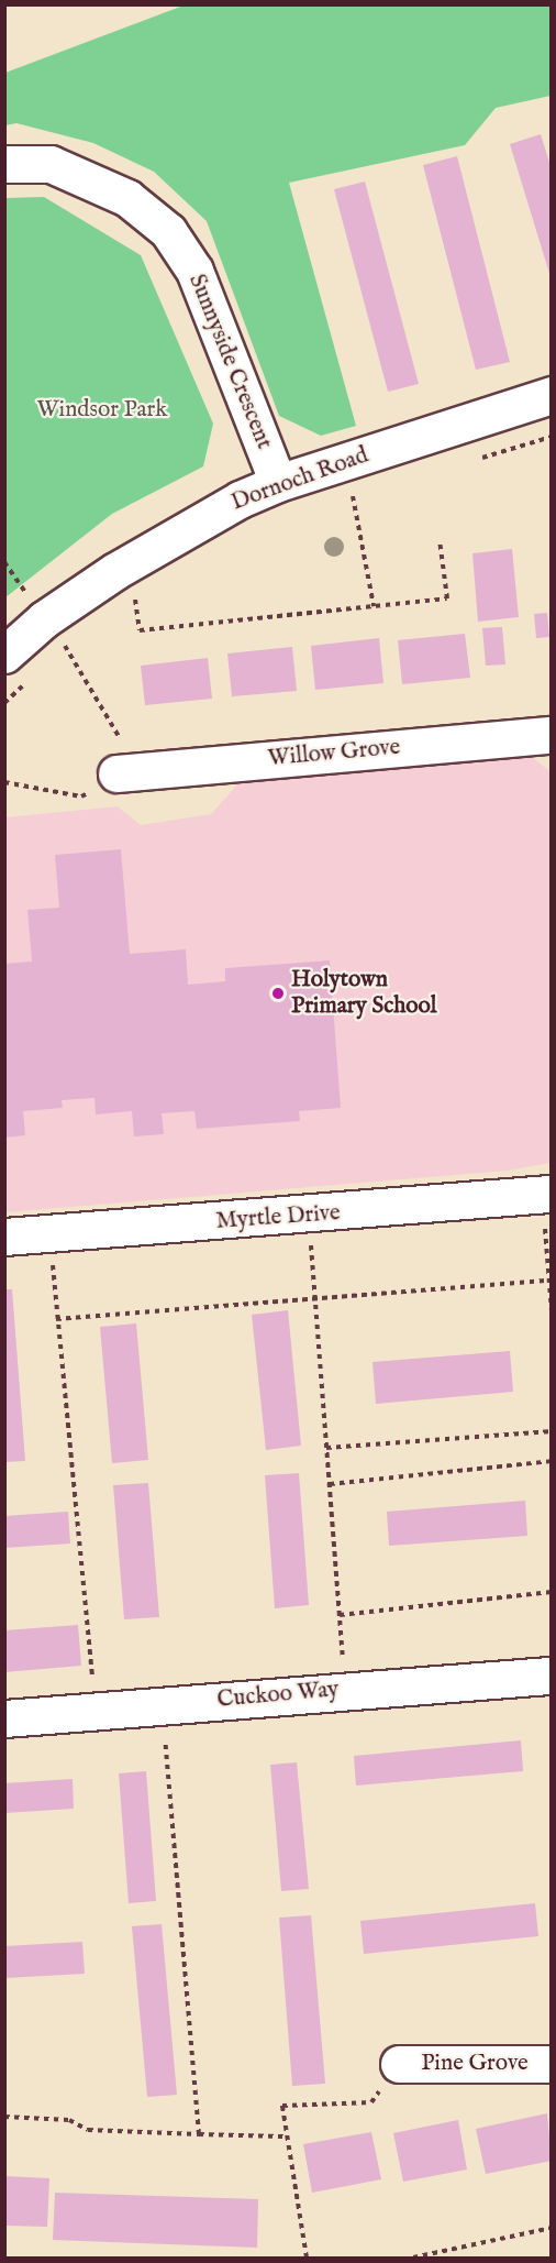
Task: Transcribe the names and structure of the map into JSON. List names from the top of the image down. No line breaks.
{"streets":{"street":["Sunnyside Crescent","Dornoch Road","Willow Grove","Myrtle Drive","Cuckoo Way","Pine Grove"]},"crossings":[["Sunnyside Crescent","Dornoch Road"]],"parks":["Windsor Park"],"places":["Holytown Primary School"]}
